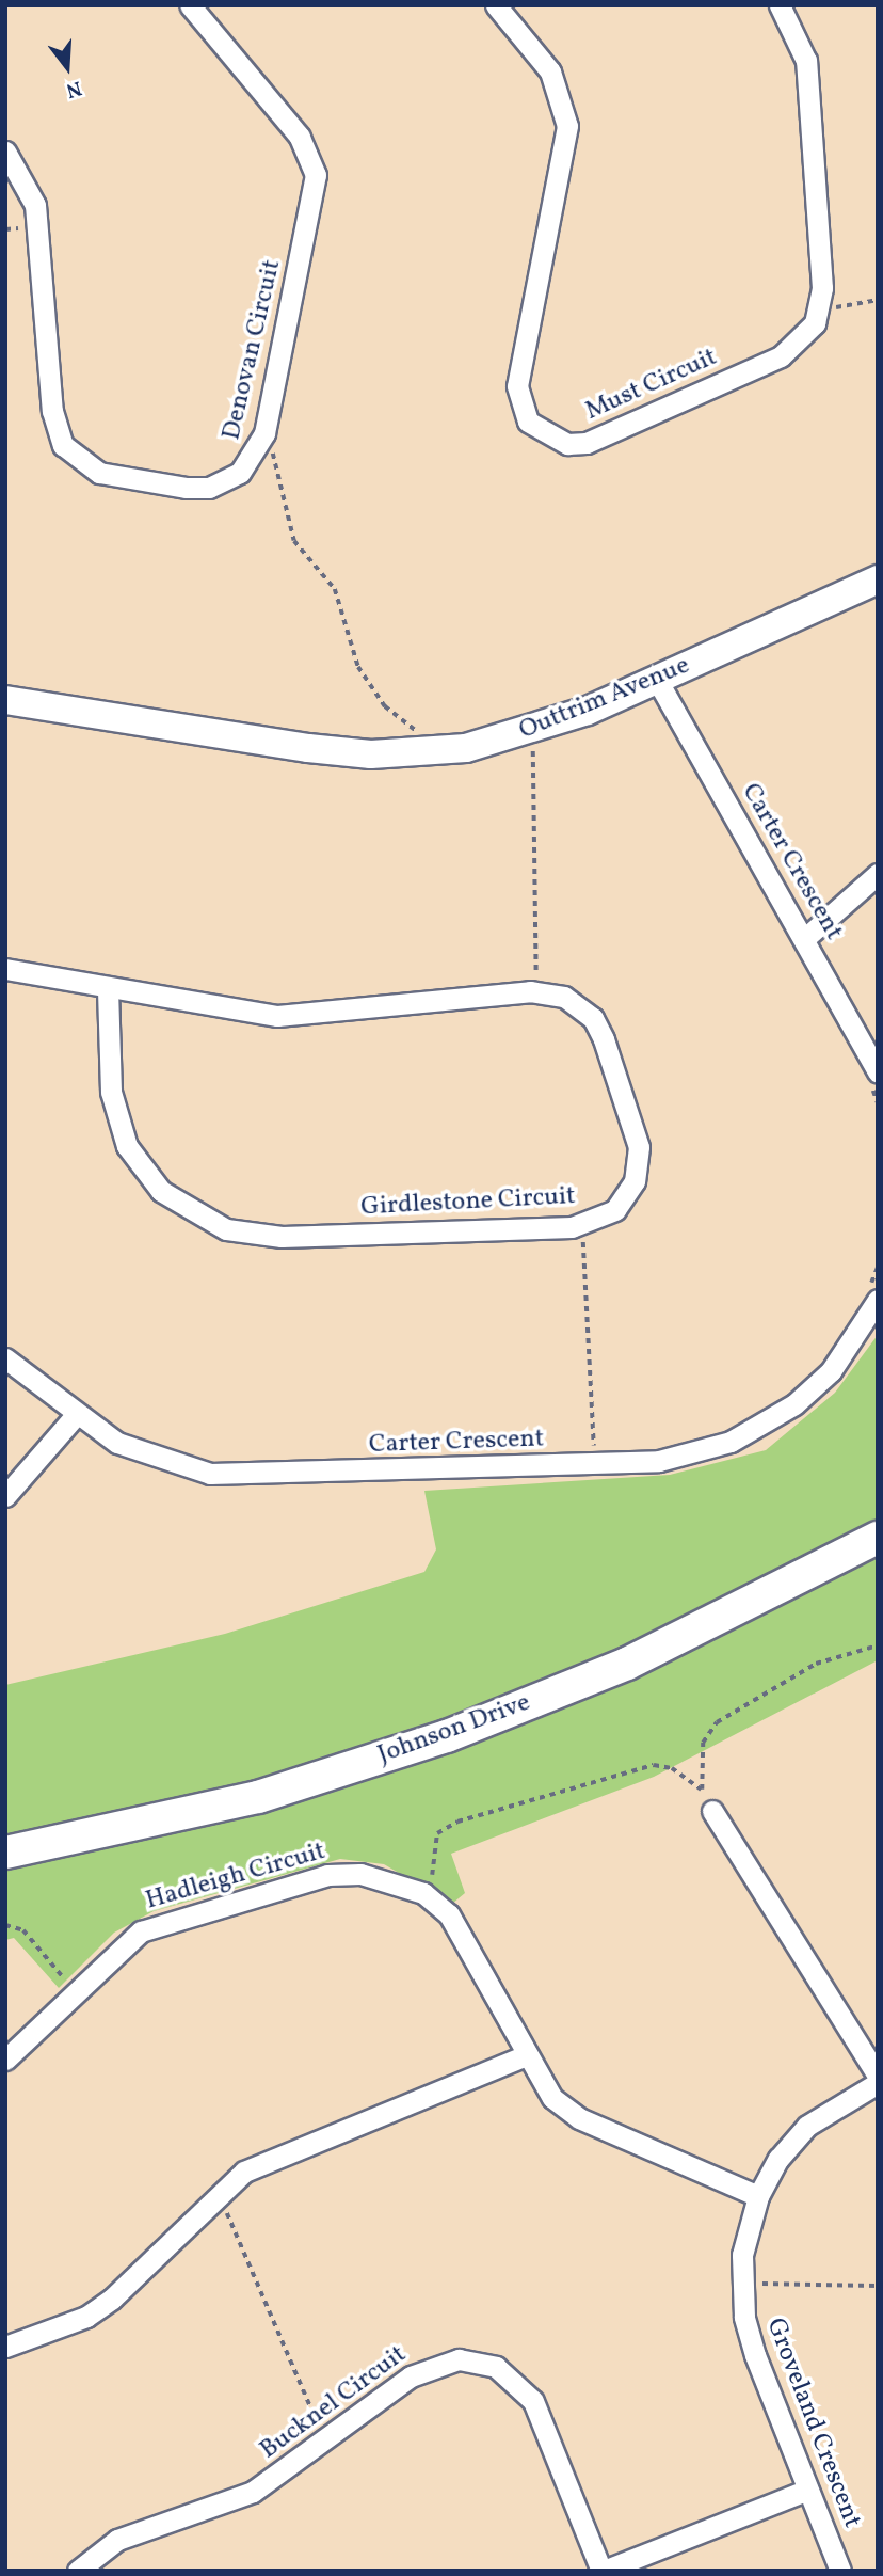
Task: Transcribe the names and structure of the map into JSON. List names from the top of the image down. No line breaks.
{"streets":{"main road":["Johnson Drive"],"street":["Denovan Circuit","Must Circuit","Outtrim Avenue","Carter Crescent","Girdlestone Circuit","Hadleigh Circuit","Bucknel Circuit","Groveland Crescent"]},"crossings":[["Outtrim Avenue","Carter Crescent"],["Hadleigh Circuit","Groveland Crescent"],["Bucknel Circuit","Groveland Crescent"]],"north":"bottom"}
